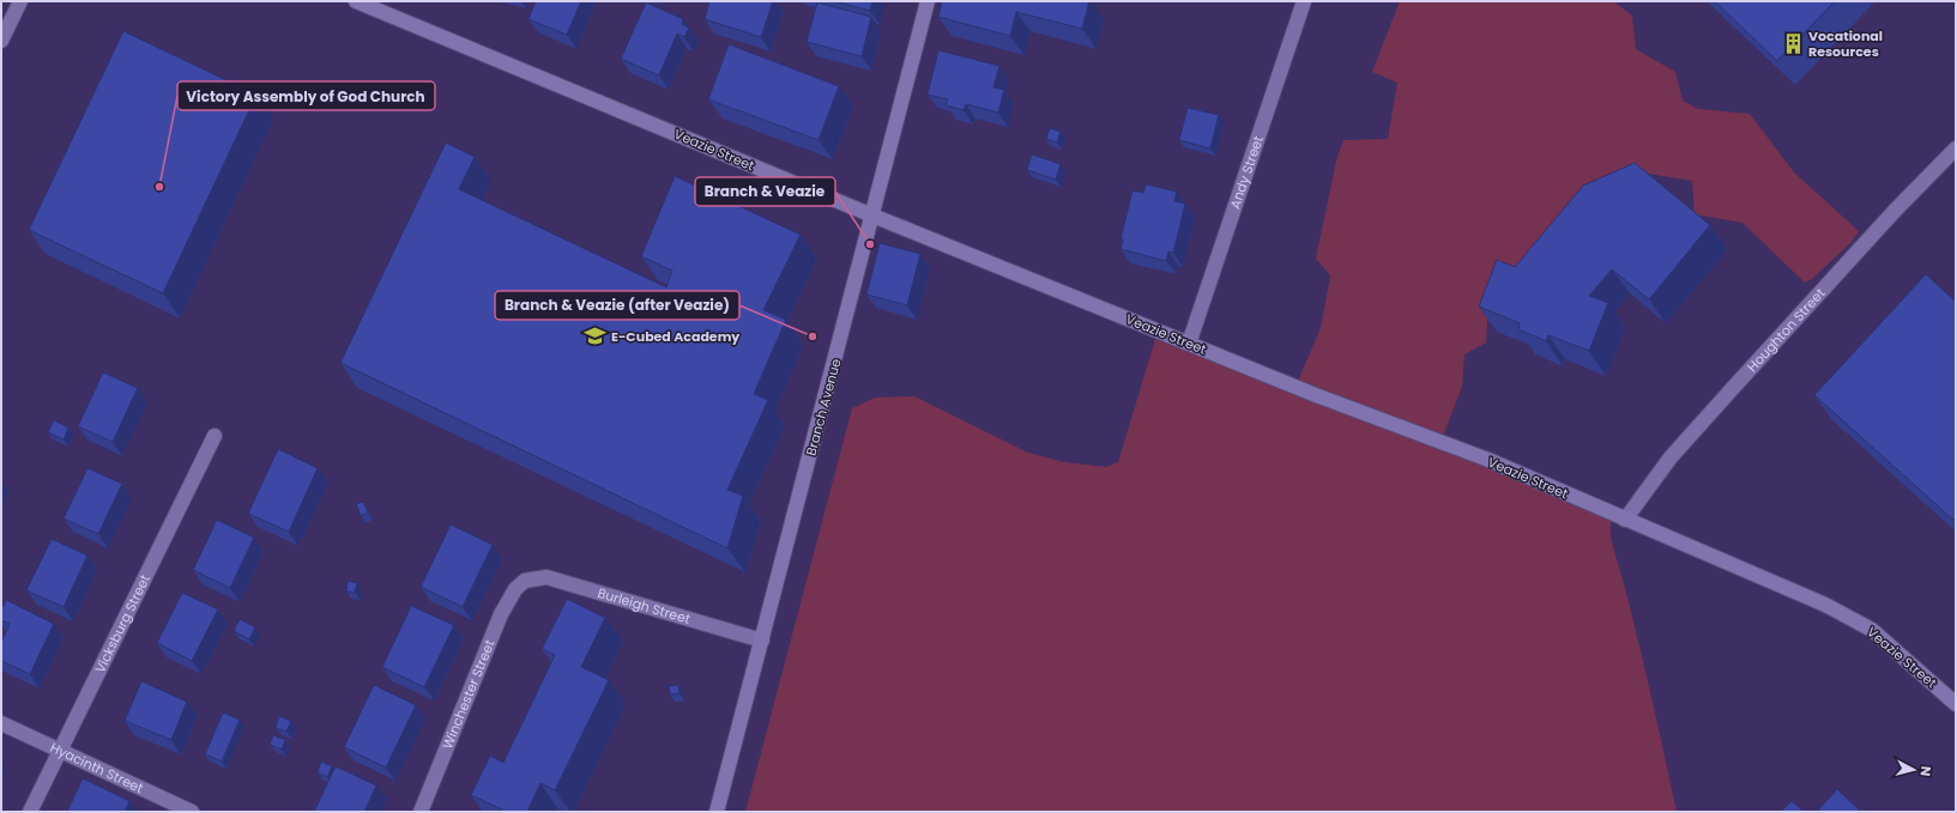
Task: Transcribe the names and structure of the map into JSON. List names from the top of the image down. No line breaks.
{"streets":{"street":["Veazie Street","Andy Street","Houghton Street","Branch Avenue","Burleigh Street","Vicksburg Street","Winchester Street","Hyacinth Street"]},"crossings":[["Veazie Street","Andy Street"],["Veazie Street","Houghton Street"],["Veazie Street","Branch Avenue"],["Branch Avenue","Burleigh Street"],["Burleigh Street","Winchester Street"],["Vicksburg Street","Hyacinth Street"]],"places":{"building":["Vocational Resources"],"other":["Victory Assembly of God Church","Branch & Veazie","Branch & Veazie (after Veazie)"],"school or university":["E-Cubed Academy"]},"north":"right"}
